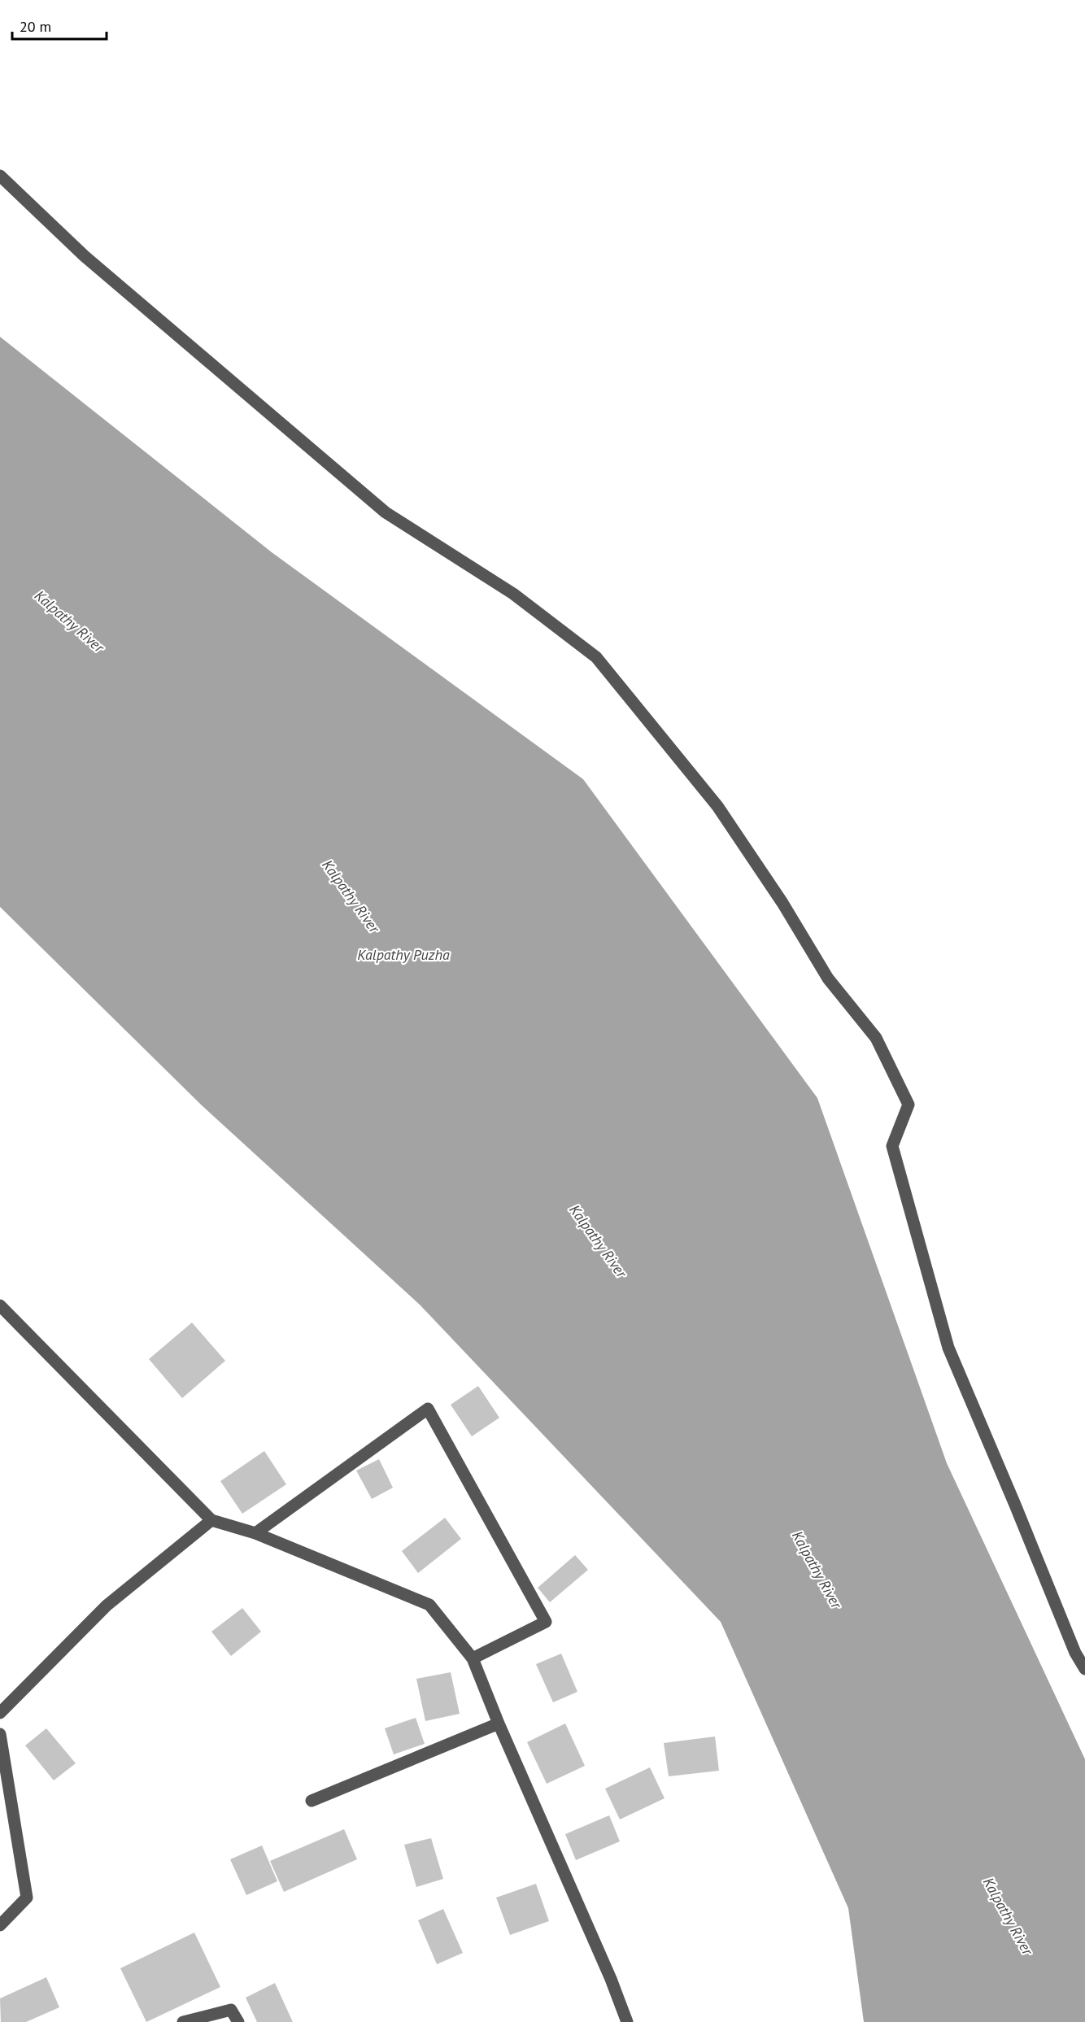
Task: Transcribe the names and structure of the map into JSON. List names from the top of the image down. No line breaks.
{"water":["Kalpathy River","Kalpathy Puzha"],"scale_bar":"20 m"}
